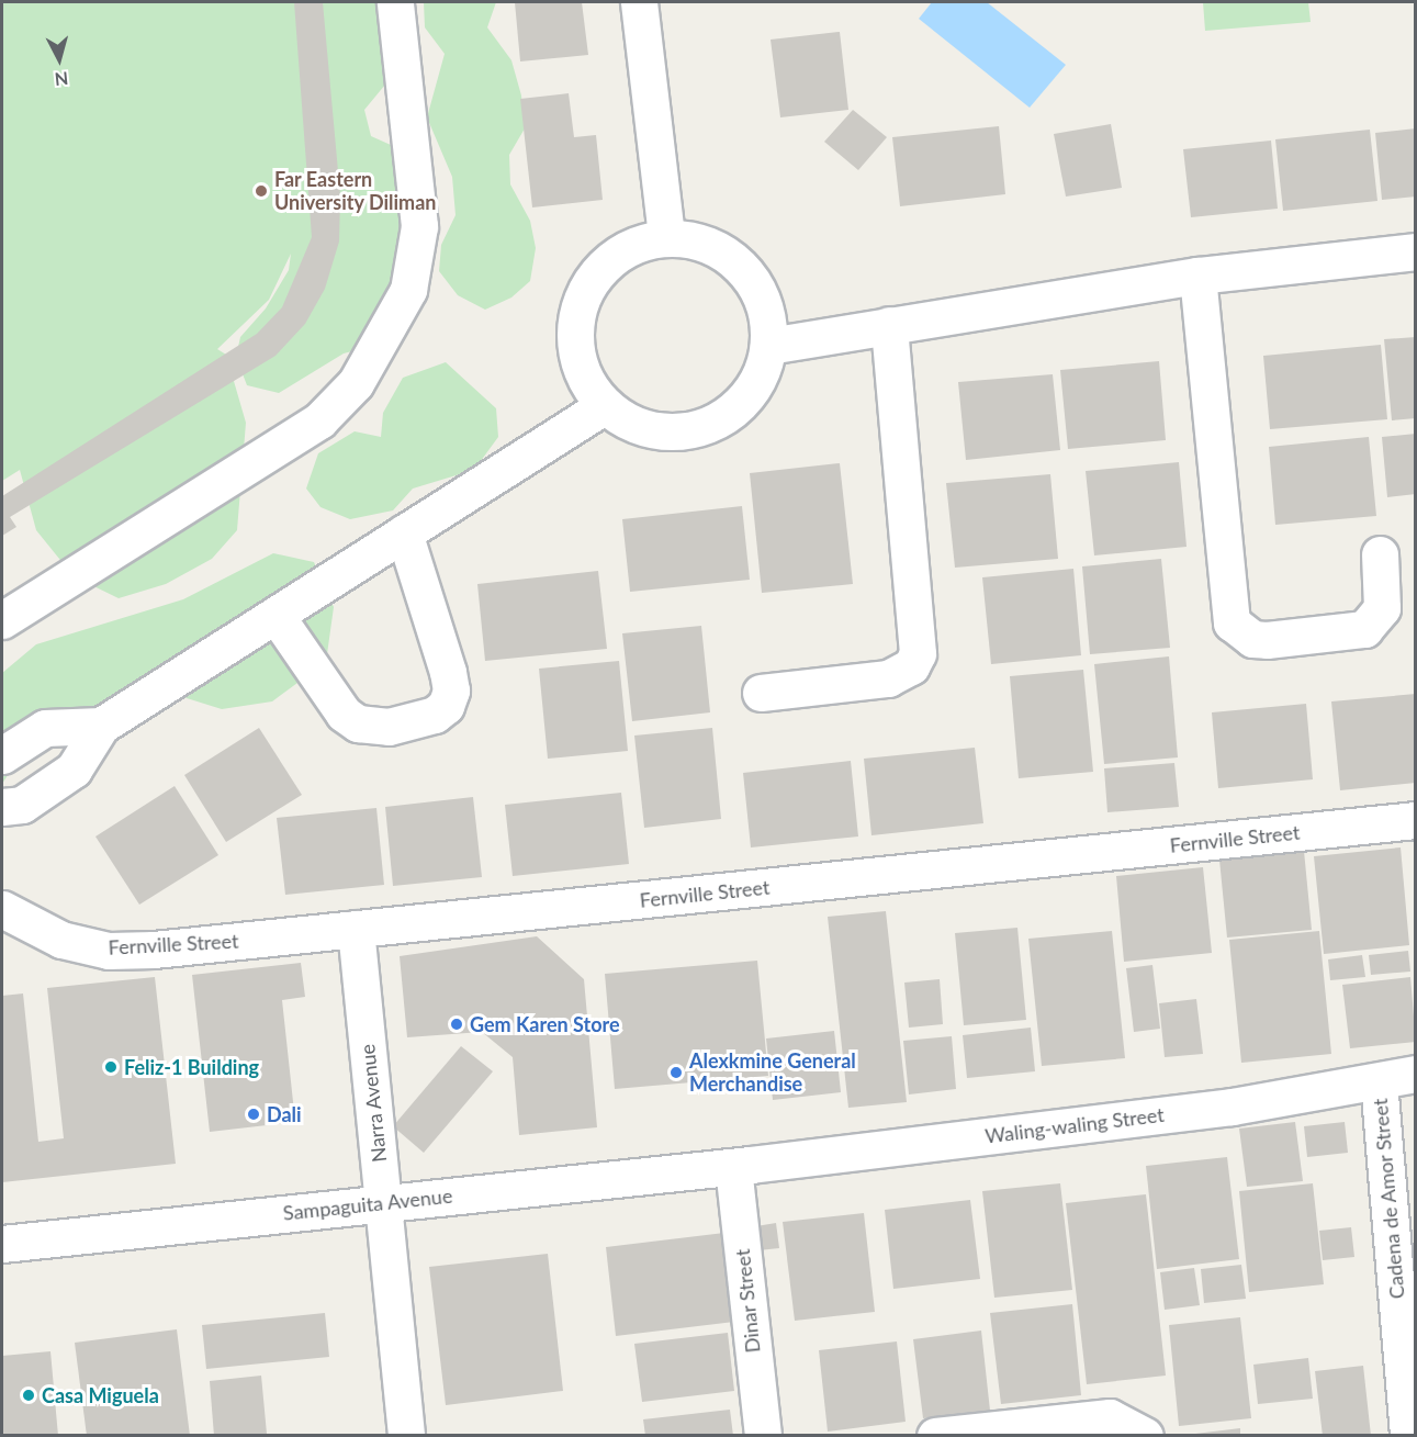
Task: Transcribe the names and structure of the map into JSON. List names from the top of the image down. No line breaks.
{"streets":{"street":["Fernville Street","Narra Avenue","Waling-waling Street","Cadena de Amor Street","Sampaguita Avenue","Dinar Street"]},"crossings":[["Fernville Street","Narra Avenue"],["Narra Avenue","Sampaguita Avenue"],["Waling-waling Street","Cadena de Amor Street"],["Waling-waling Street","Sampaguita Avenue"],["Waling-waling Street","Dinar Street"],["Sampaguita Avenue","Dinar Street"]],"places":["Far Eastern University Diliman","Gem Karen Store","Feliz-1 Building","Alexkmine General Merchandise","Dali","Casa Miguela"],"north":"bottom"}
